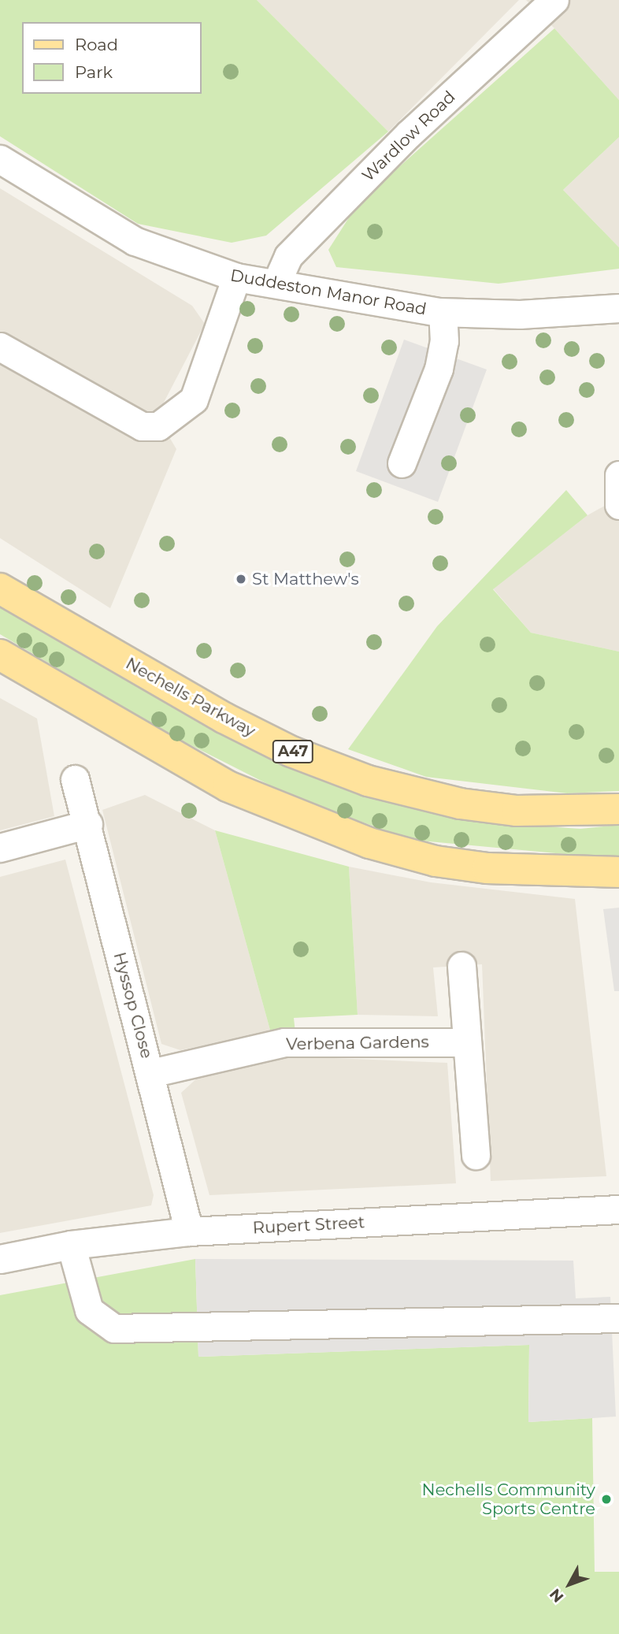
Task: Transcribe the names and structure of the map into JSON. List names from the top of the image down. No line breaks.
{"streets":{"main road":["Nechells Parkway","A47"],"street":["Wardlow Road","Duddeston Manor Road","Hyssop Close","Verbena Gardens","Rupert Street"]},"crossings":[["Wardlow Road","Duddeston Manor Road"],["Hyssop Close","Verbena Gardens"],["Hyssop Close","Rupert Street"]],"places":["St Matthew's","Nechells Community Sports Centre"],"legend":["Road","Park"],"north":"bottom left"}
